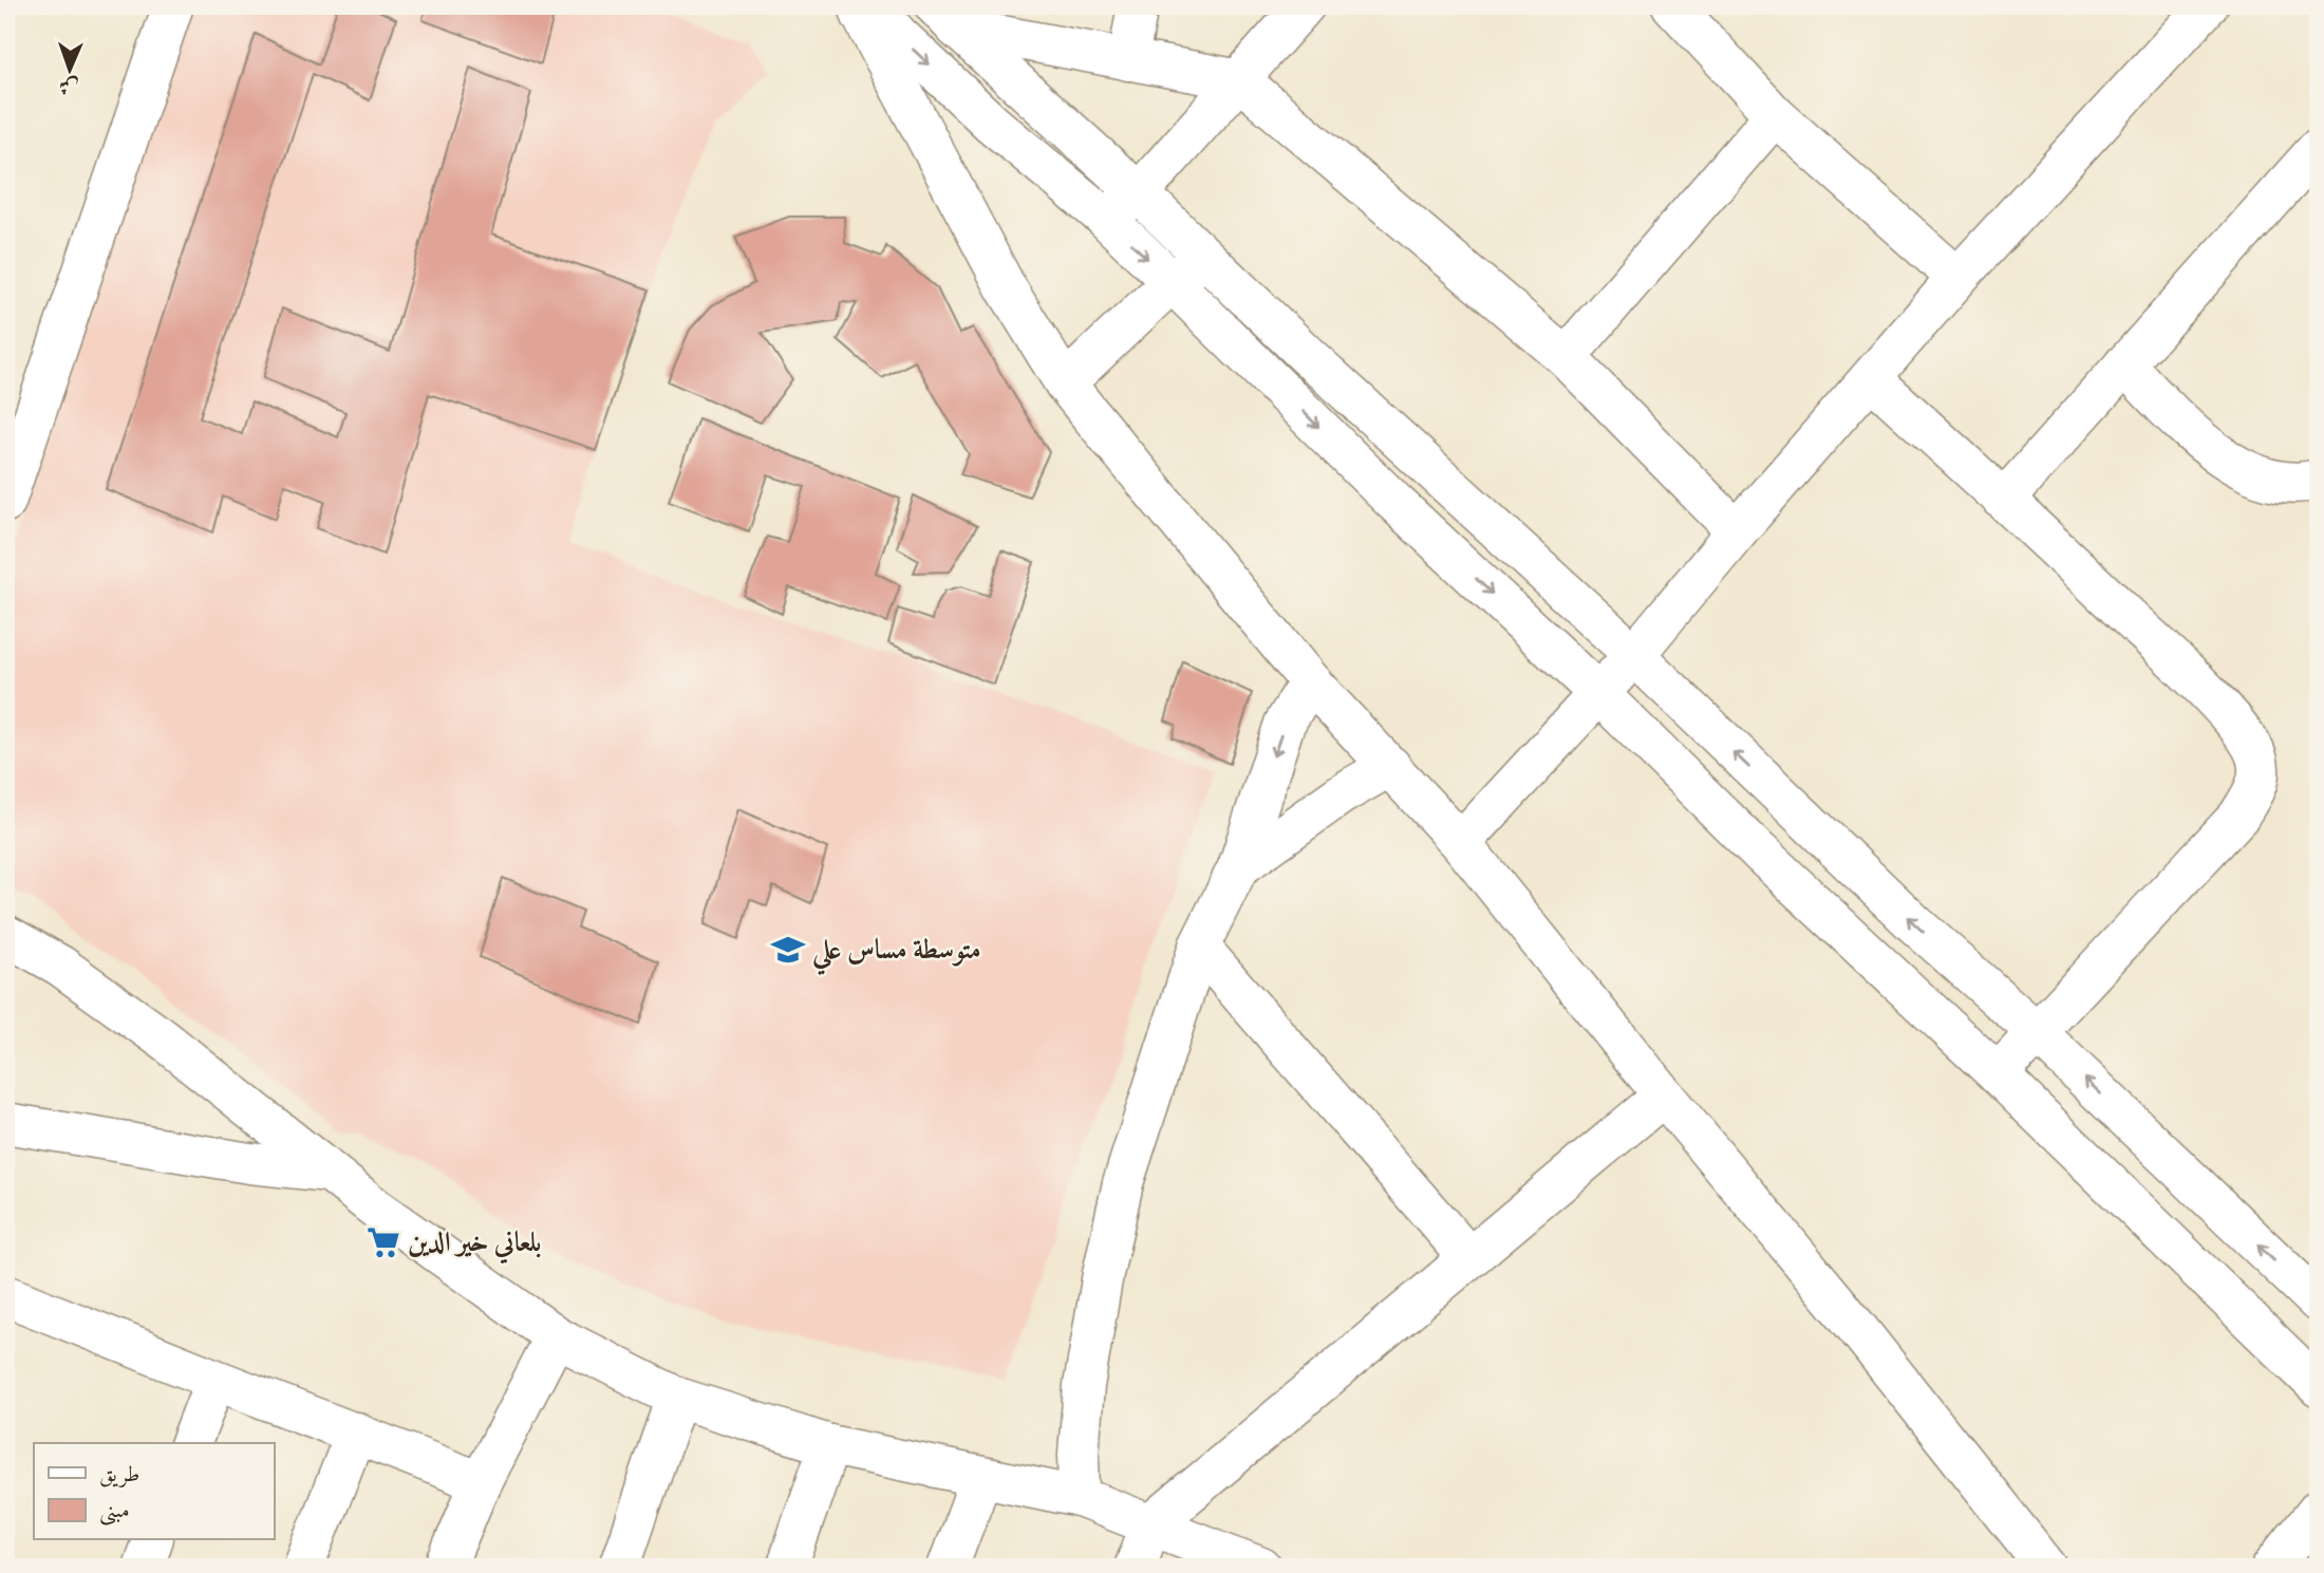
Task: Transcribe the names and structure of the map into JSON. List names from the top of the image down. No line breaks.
{"places":{"school or university":["متوسطة مساس علي"],"supermarket":["بلعاني خير الدين"]},"legend":["طريق","مبنى"],"north":"bottom"}
